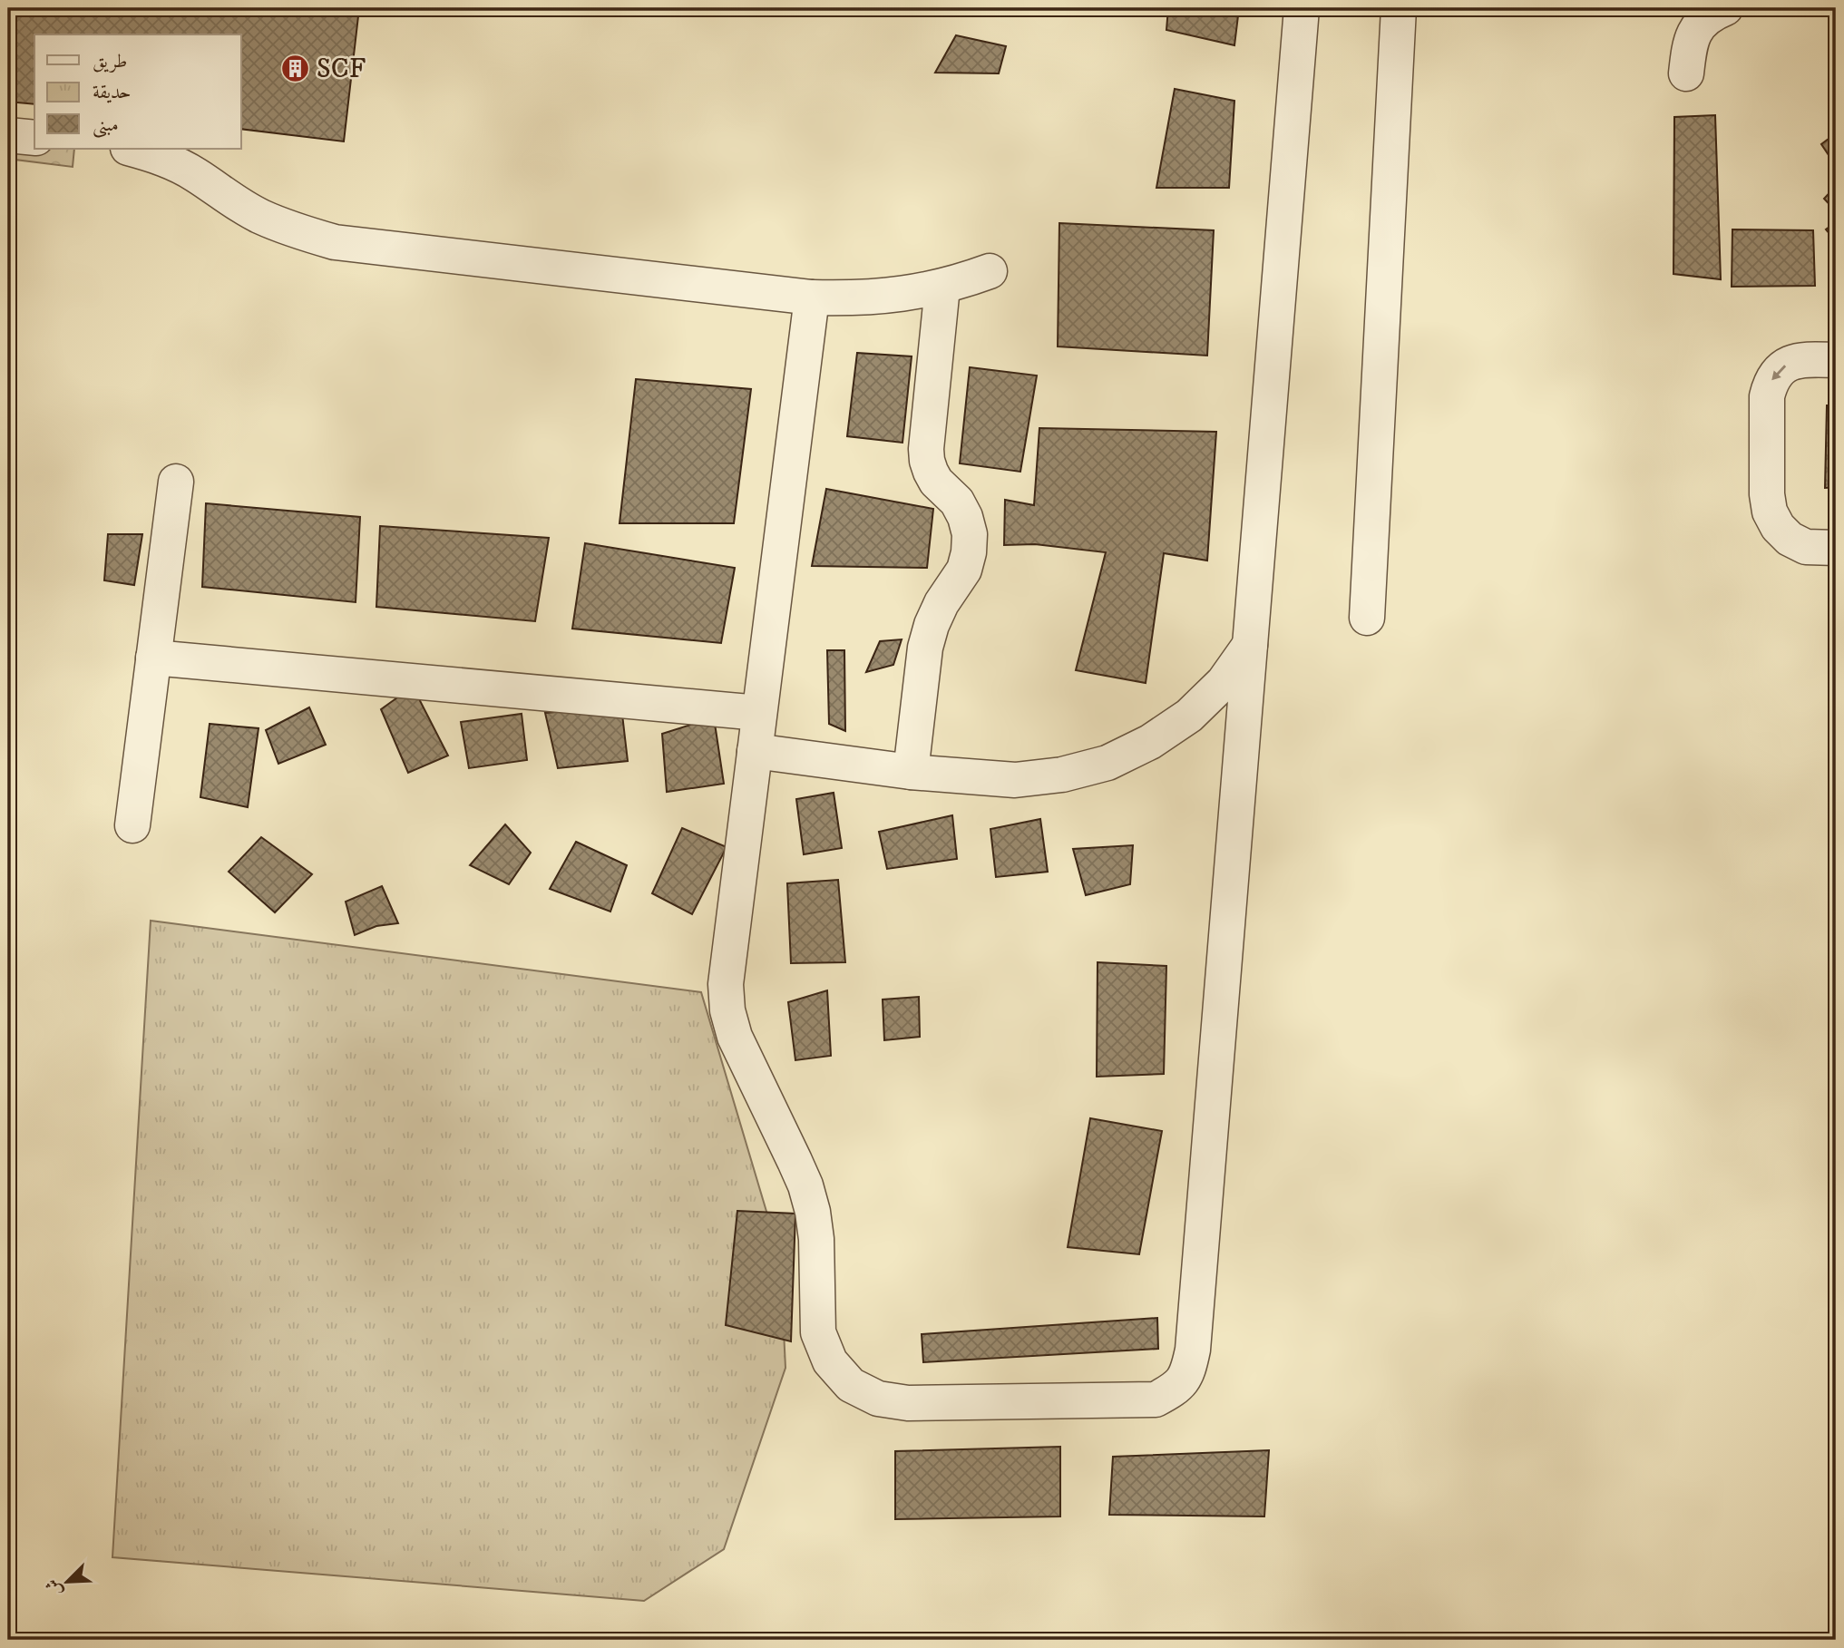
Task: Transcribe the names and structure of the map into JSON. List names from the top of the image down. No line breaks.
{"places":{"building":["SCF"]},"legend":["طريق","حديقة","مبنى"],"north":"bottom left"}
